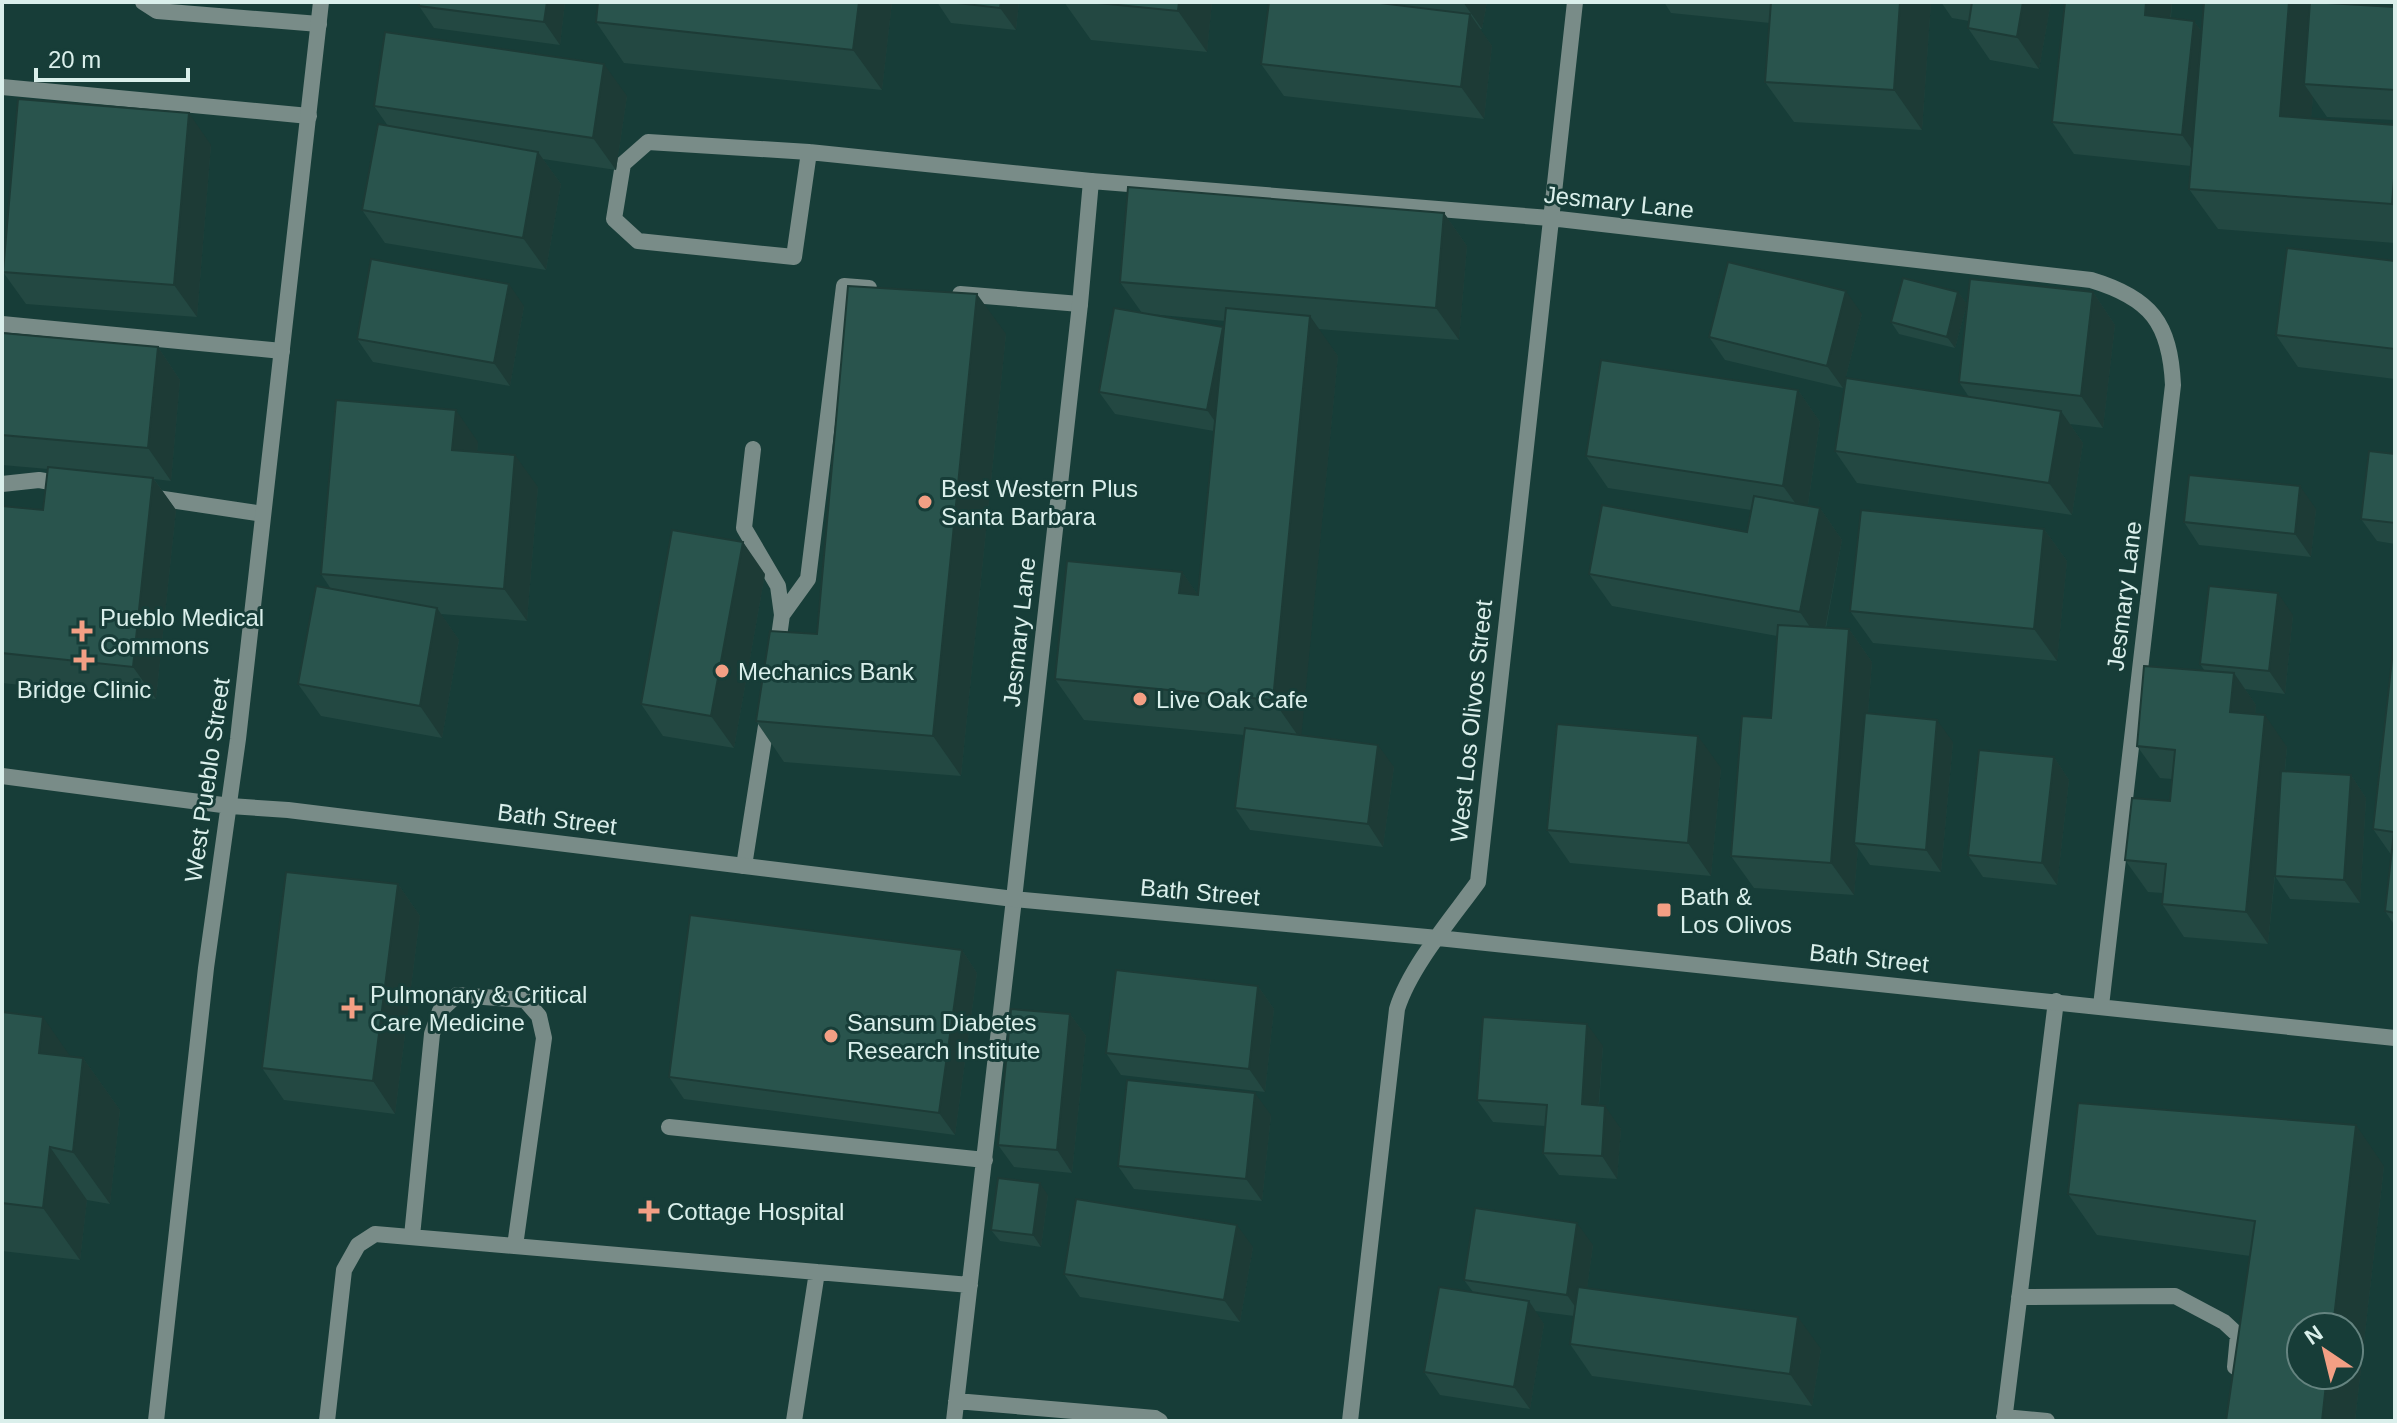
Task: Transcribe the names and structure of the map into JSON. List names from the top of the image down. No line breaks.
{"streets":{"street":["Jesmary Lane","West Los Olivos Street","West Pueblo Street","Bath Street"]},"crossings":[["Jesmary Lane","West Los Olivos Street"],["Jesmary Lane","Bath Street"],["West Los Olivos Street","Bath Street"],["West Pueblo Street","Bath Street"]],"places":{"other":["Best Western Plus Santa Barbara","Mechanics Bank","Live Oak Cafe","Sansum Diabetes Research Institute"],"health":["Pueblo Medical Commons","Bridge Clinic","Pulmonary & Critical Care Medicine","Cottage Hospital"],"transit":["Bath & Los Olivos"]},"scale_bar":"20 m","north":"top left"}
